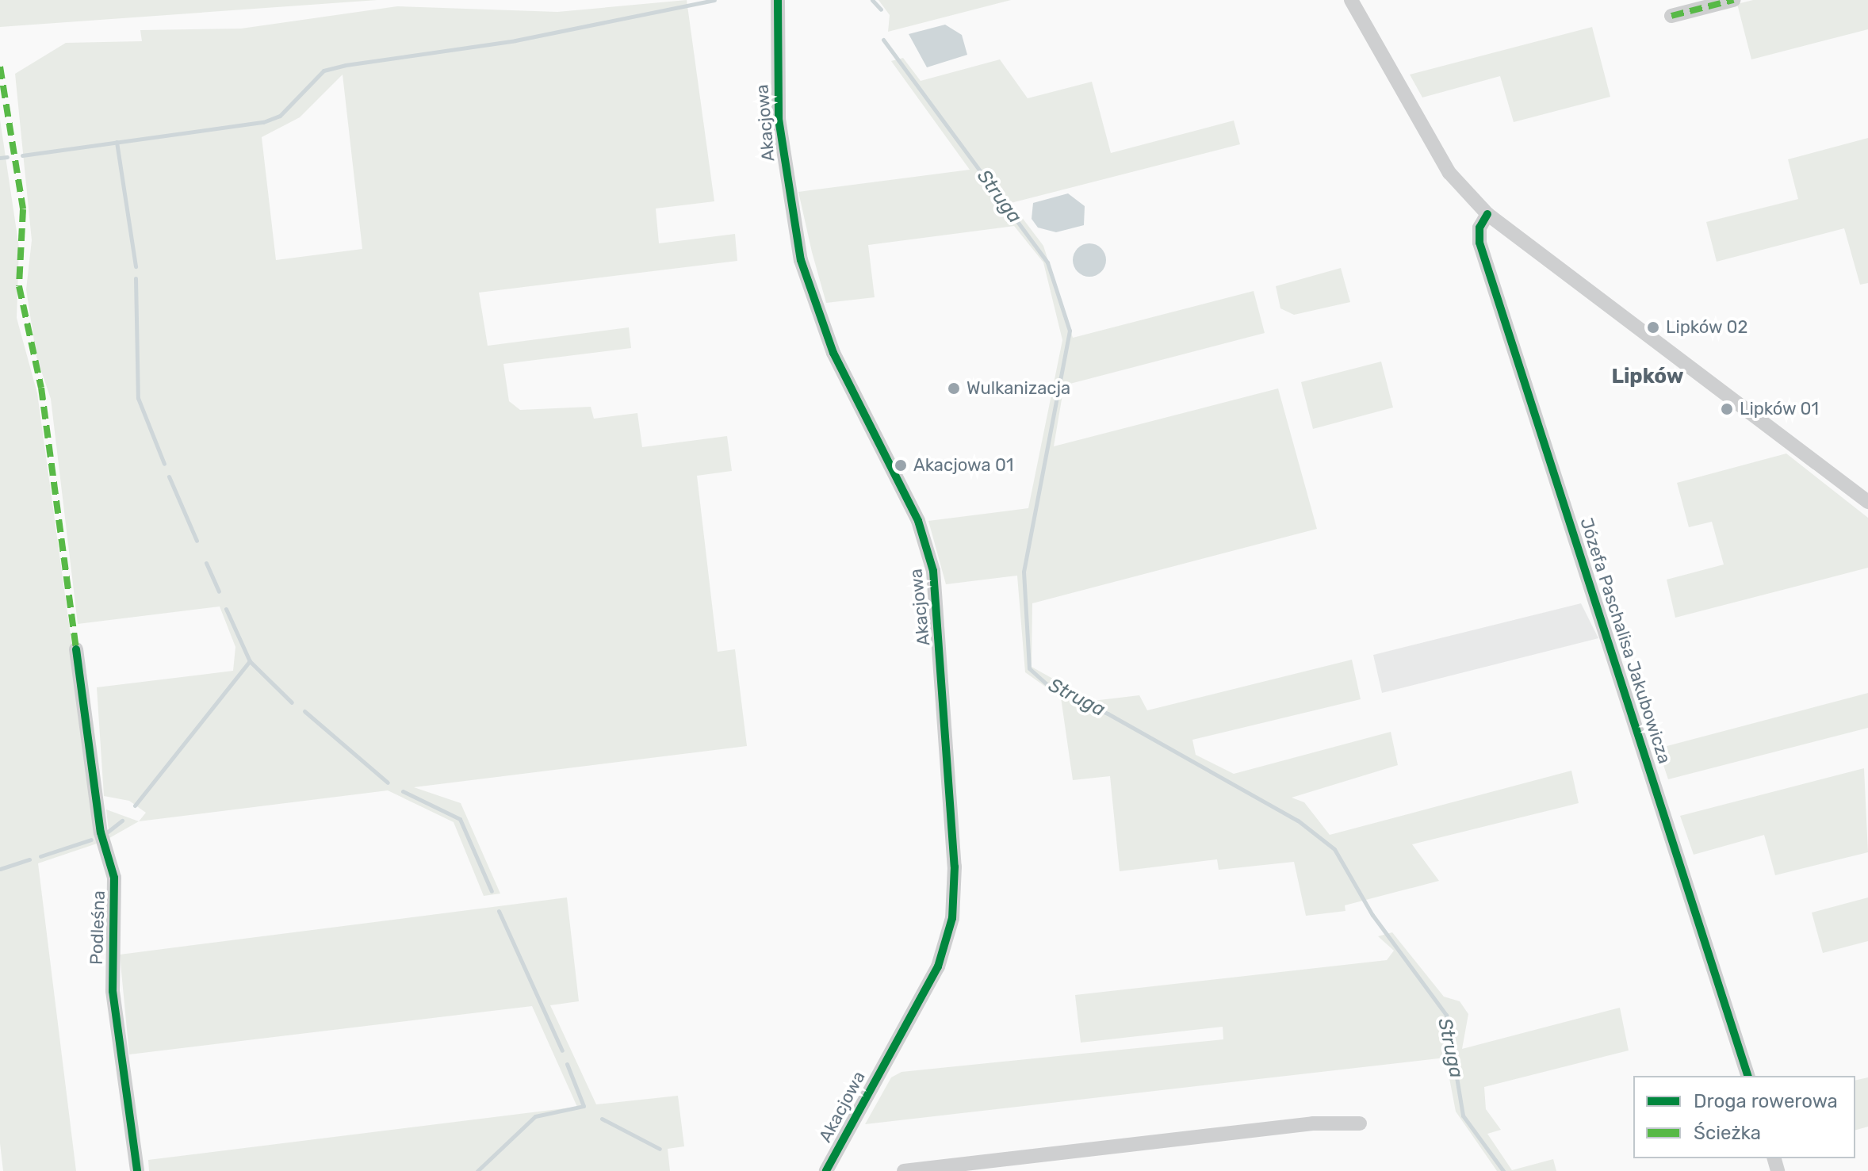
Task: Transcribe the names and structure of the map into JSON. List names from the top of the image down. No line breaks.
{"streets":{"street":["Akacjowa","Józefa Paschalisa Jakubowicza","Podleśna"]},"districts":["Lipków"],"water":["Struga"],"places":["Lipków 02","Wulkanizacja","Lipków 01","Akacjowa 01"],"legend":["Droga rowerowa","Ścieżka"]}
